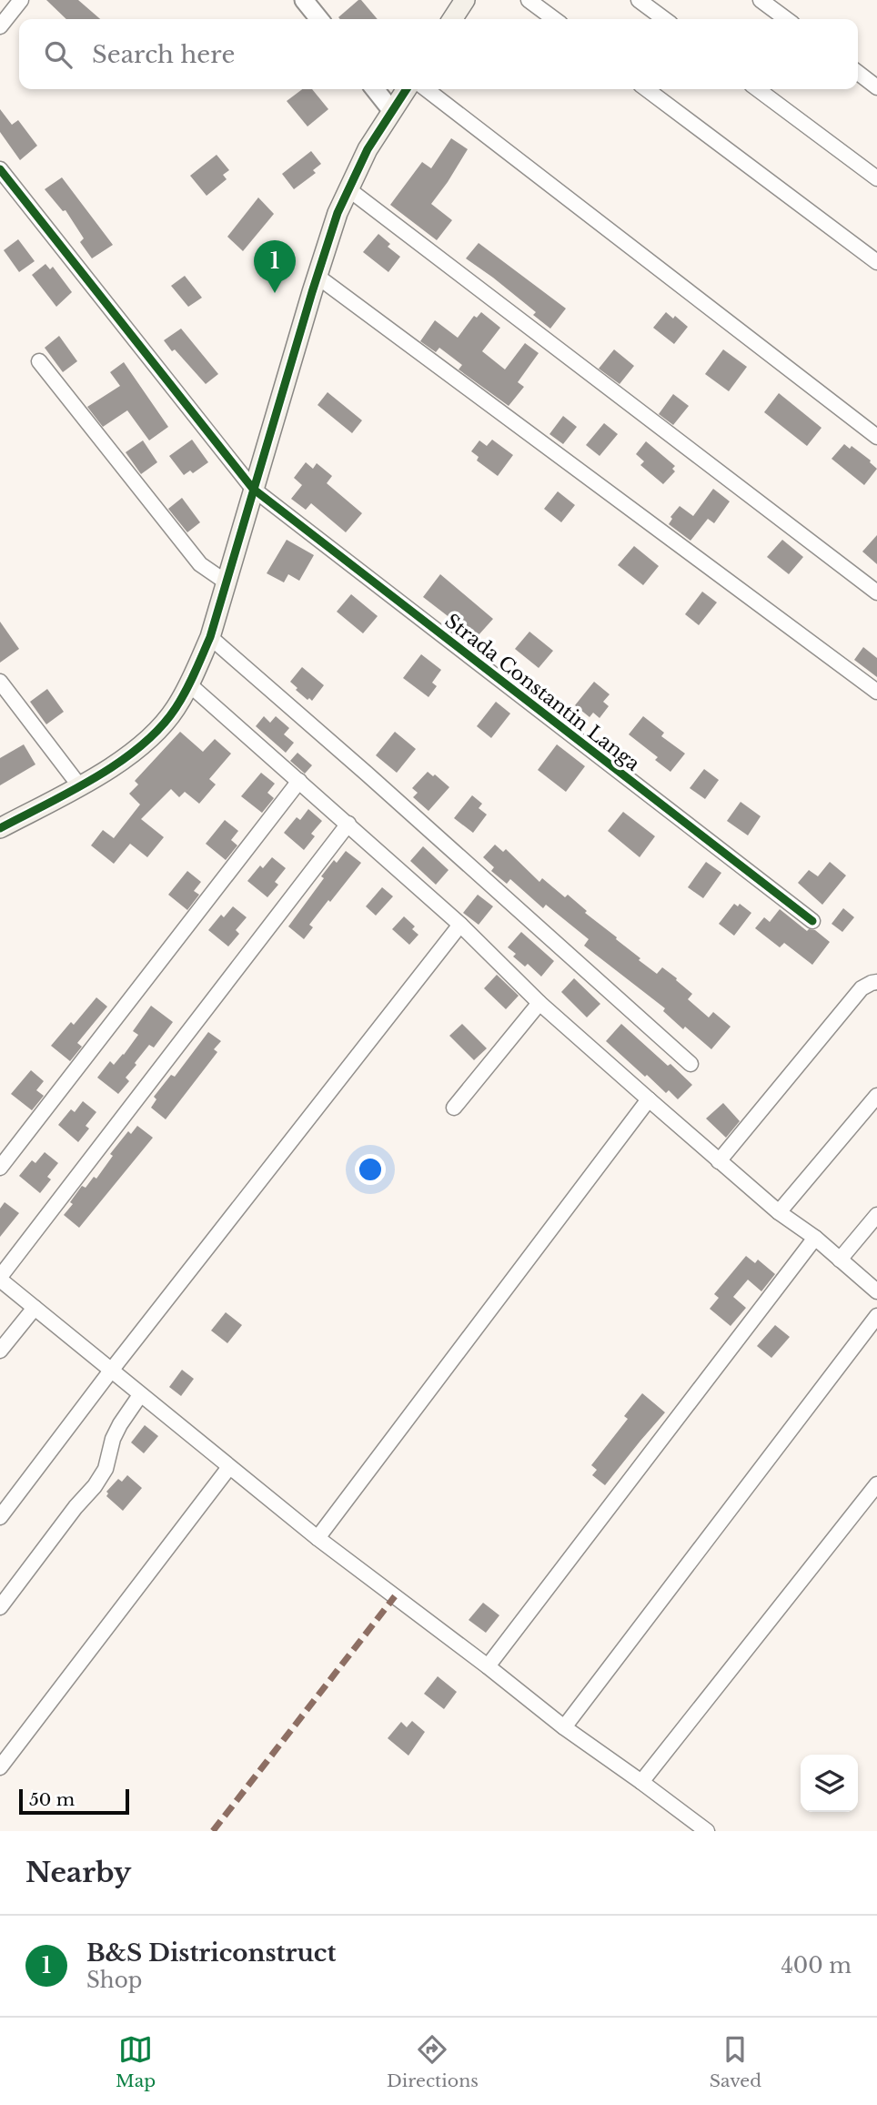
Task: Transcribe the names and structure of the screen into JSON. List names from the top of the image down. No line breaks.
{"streets":{"street":["Strada Constantin Langa"]},"scale_bar":"50 m","page":{"search":"Search here","pins":"1","scale":"50 m","heading":"Nearby","list":[{"mark":"1","name":"B&S Districonstruct","note":"Shop","value":"400 m"}],"nav":["Map","Directions","Saved"]}}
